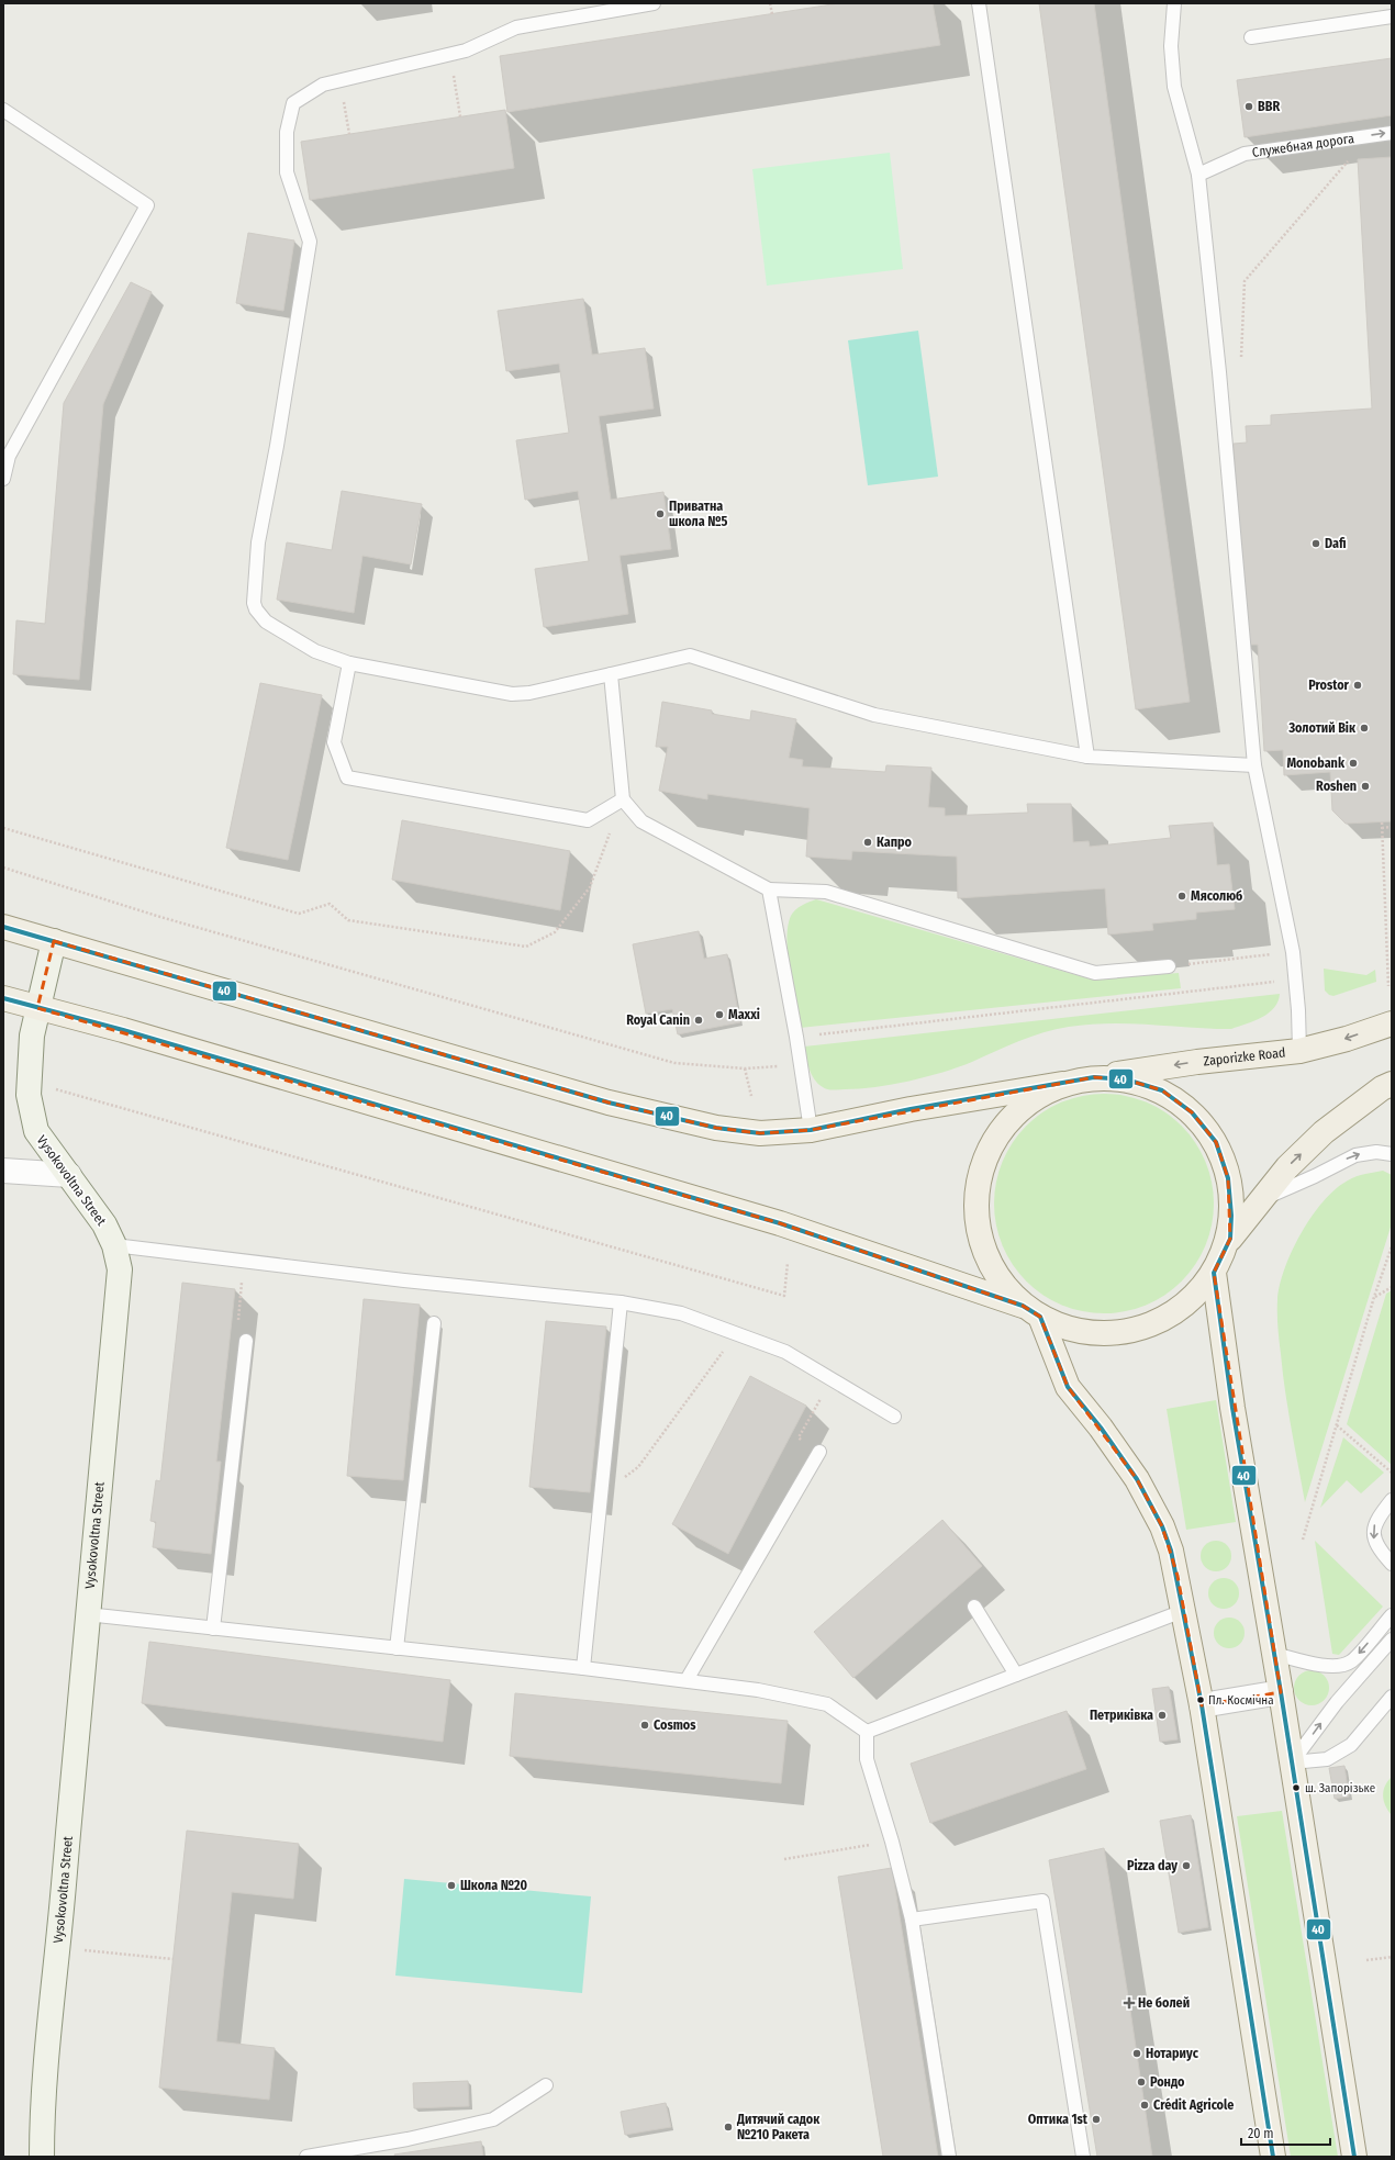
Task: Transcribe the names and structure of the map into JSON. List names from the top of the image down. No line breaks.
{"streets":{"main road":["Zaporizke Road","Vysokovoltna Street"],"lane":["Служебная дорога"]},"one_way":["Zaporizke Road"],"places":{"other":["BBR","Приватна школа №5","Dafi","Prostor","Золотий Вік","Monobank","Roshen","Капро","Мясолюб","Maxxi","Royal Canin","Пл. Космічна","Петриківка","Cosmos","ш. Запорізьке","Pizza day","Школа №20","Нотариус","Рондо","Crédit Agricole","Оптика 1st","Дитячий садок №210 Ракета"],"health":["Не болей"]},"lines":["transit line 40"],"scale_bar":"20 m"}
